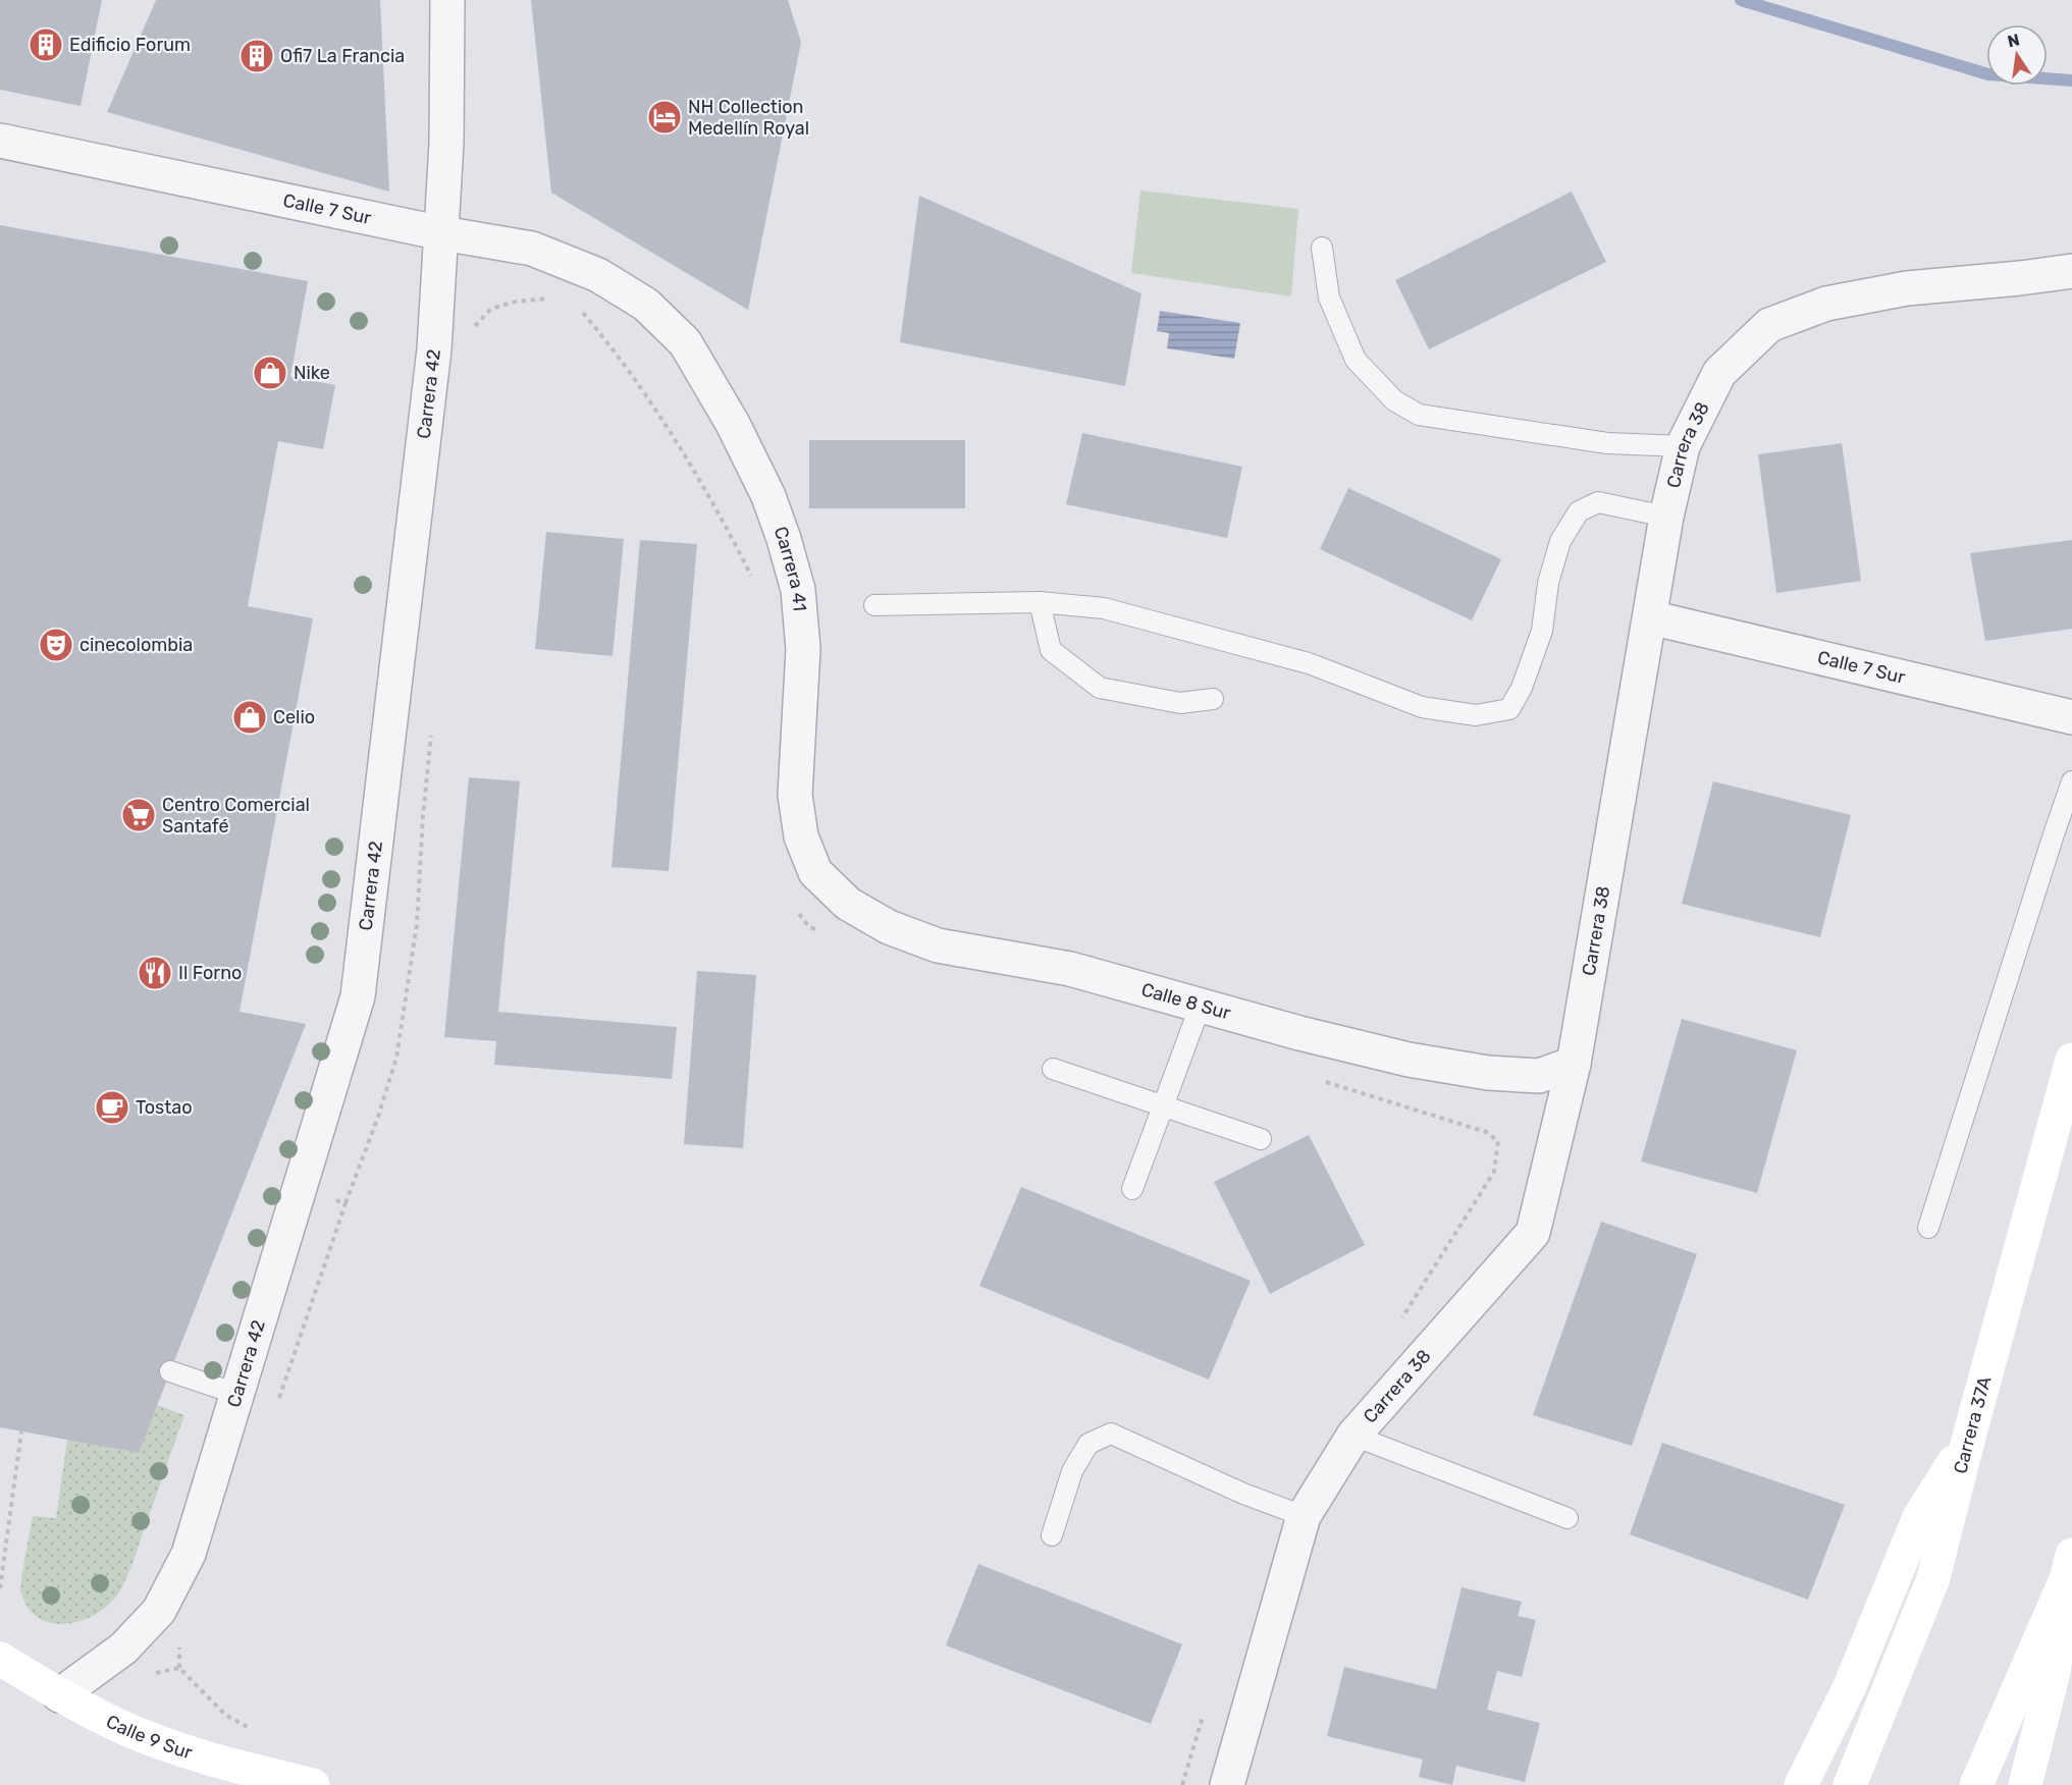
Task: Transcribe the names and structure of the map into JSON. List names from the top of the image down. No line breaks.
{"streets":{"street":["Calle 7 Sur","Carrera 42","Carrera 38","Carrera 41","Calle 8 Sur","Carrera 37A","Calle 9 Sur"]},"crossings":[["Calle 7 Sur","Carrera 42"],["Calle 7 Sur","Carrera 38"],["Calle 7 Sur","Carrera 41"],["Carrera 42","Calle 9 Sur"],["Carrera 38","Calle 8 Sur"],["Carrera 41","Calle 8 Sur"]],"places":{"building":["Edificio Forum","Ofi7 La Francia"],"hotel":["NH Collection Medellín Royal"],"shop":["Nike","Celio"],"theatre":["cinecolombia"],"supermarket":["Centro Comercial Santafé"],"restaurant":["Il Forno"],"cafe":["Tostao"]},"north":"top"}
